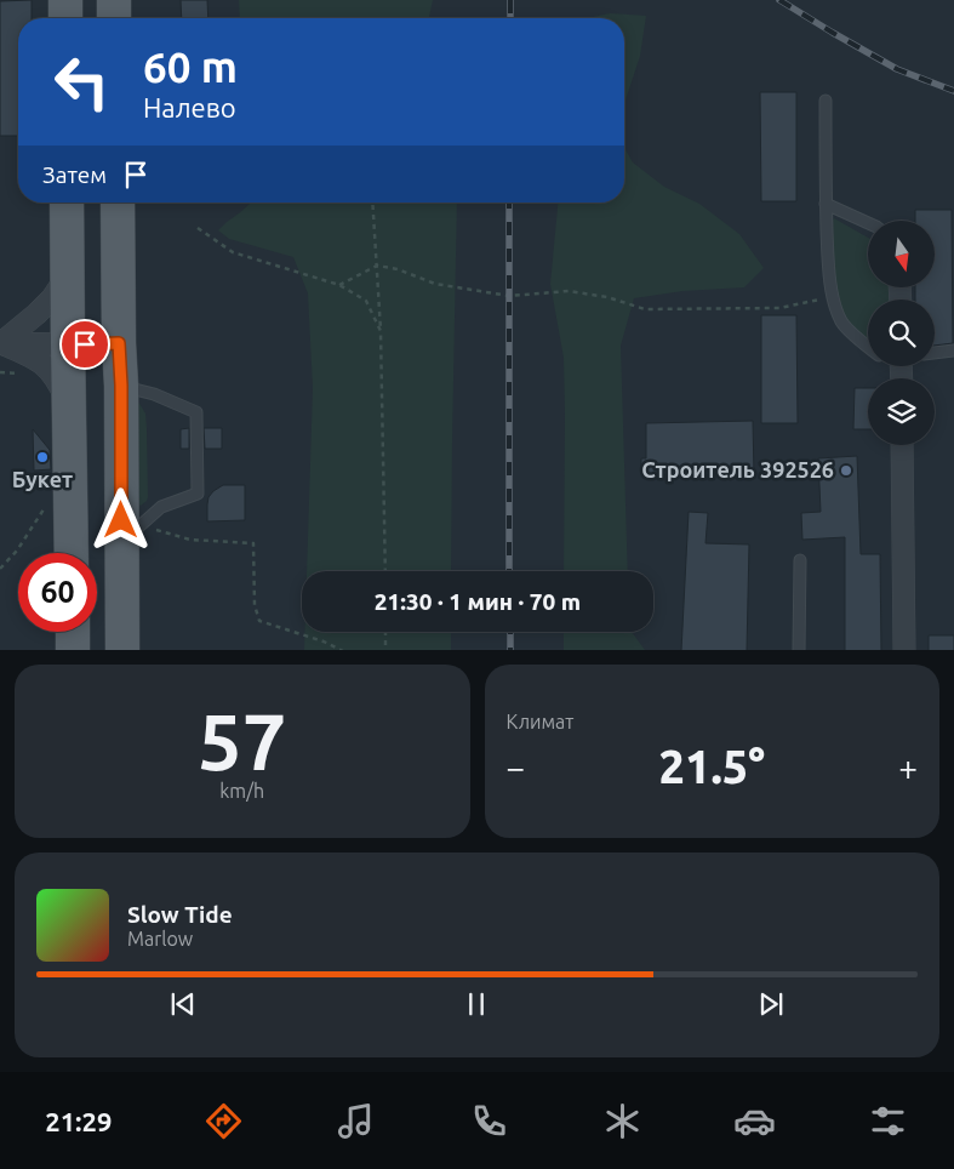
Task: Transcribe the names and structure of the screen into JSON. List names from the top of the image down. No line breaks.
{"places":["Букет","Строитель 392526"],"north":"bottom","page":{"turn":["60 m","Налево"],"then":"Затем","limit":"60","trip":"21:30 · 1 мин · 70 m","tile":[["57","km/h"],"Климат"],"heat":["−","21.5°","+"],"song":["Slow Tide","Marlow"],"tabs":"21:29"}}
